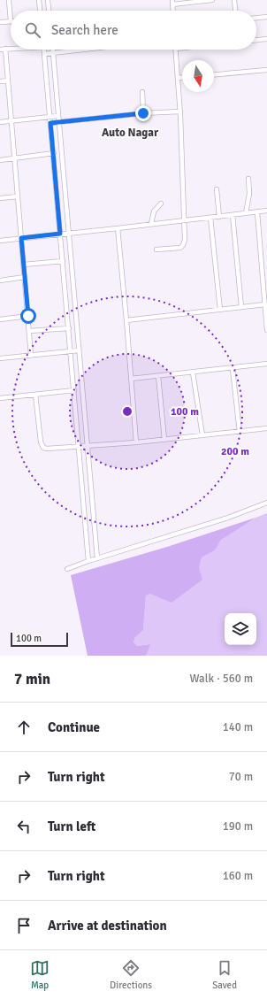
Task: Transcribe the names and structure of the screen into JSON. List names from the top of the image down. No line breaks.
{"districts":["Auto Nagar"],"scale_bar":"100 m","north":"bottom","page":{"search":"Search here","scale":"100 m","heading":["7 min","Walk · 560 m"],"list":[["Continue","140 m"],["Turn right","70 m"],["Turn left","190 m"],["Turn right","160 m"],"Arrive at destination"],"nav":["Map","Directions","Saved"]},"rings":["100 m","200 m"]}
